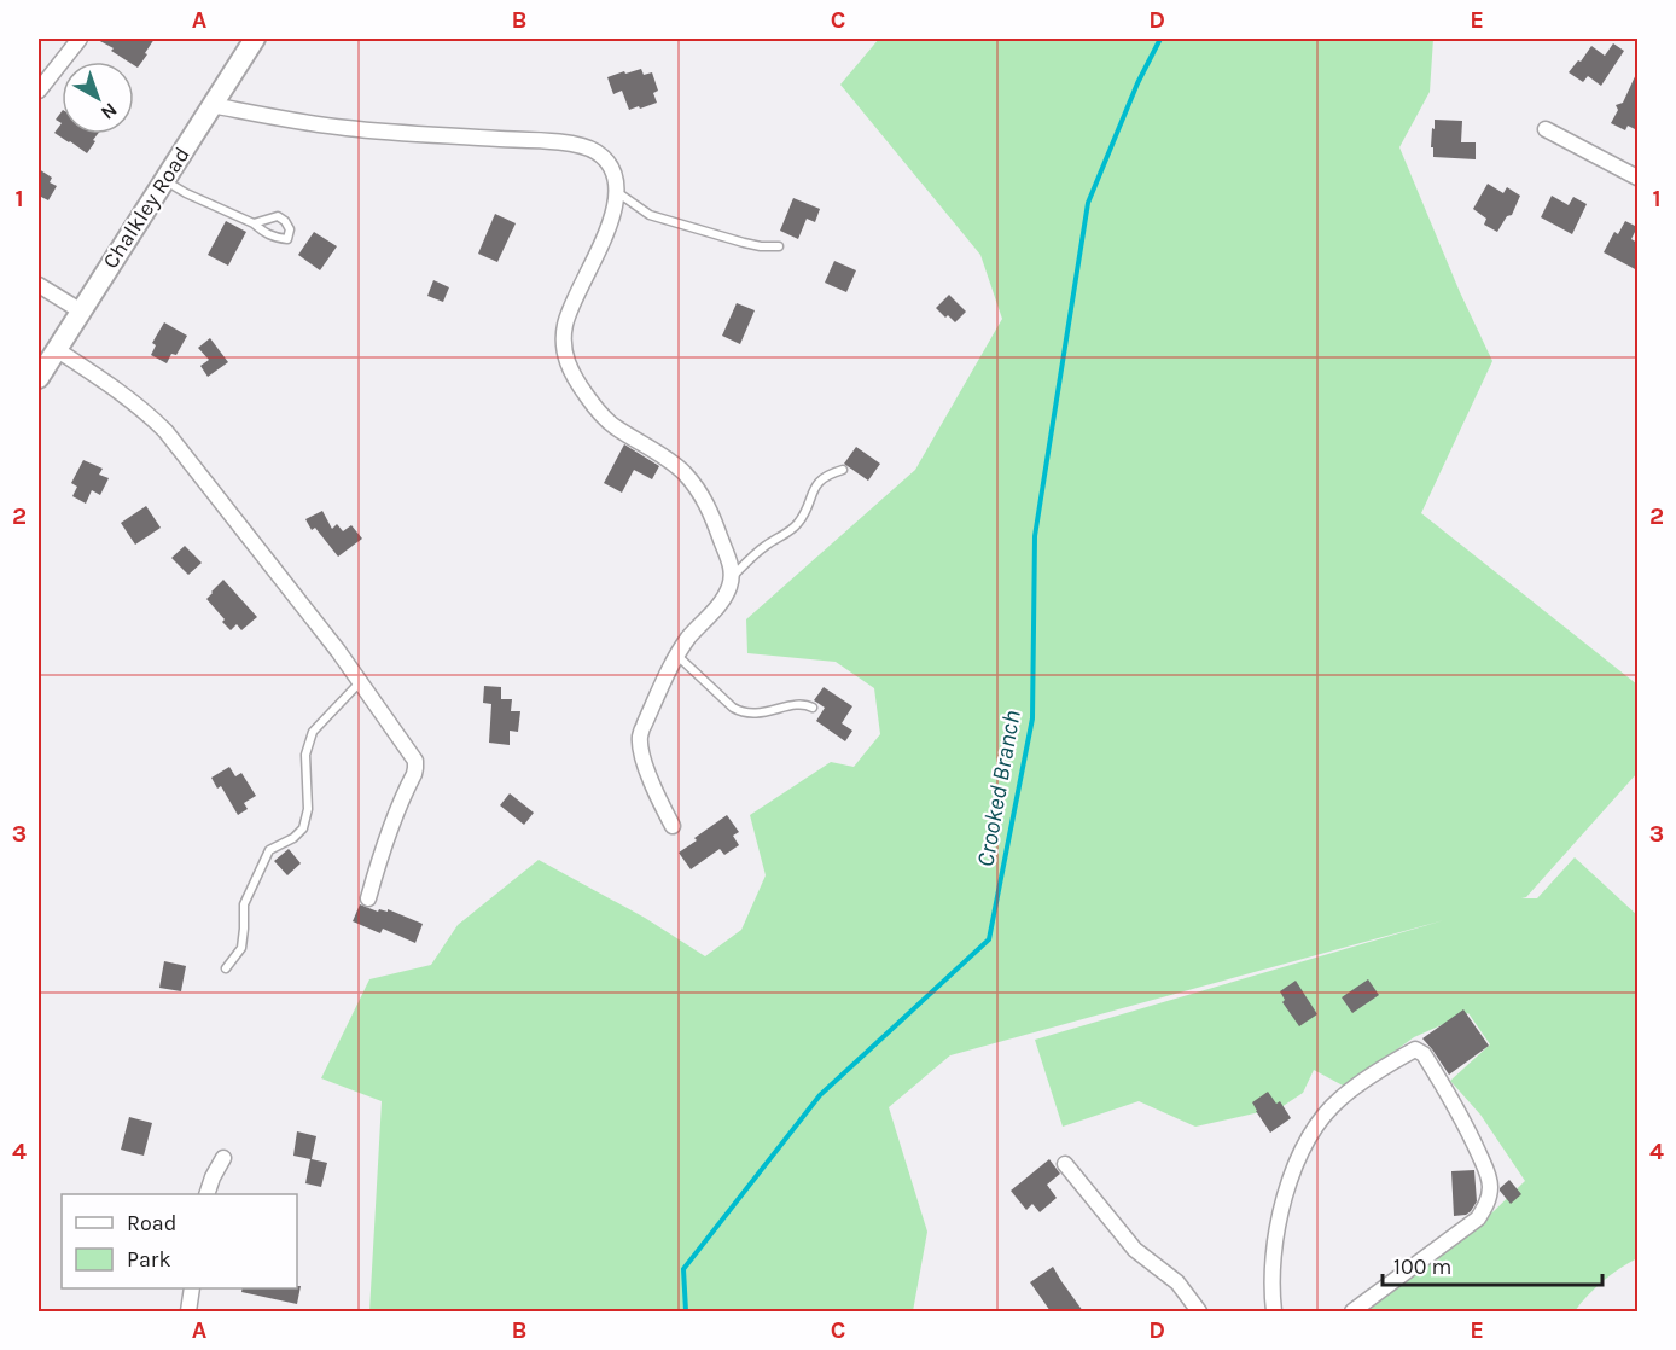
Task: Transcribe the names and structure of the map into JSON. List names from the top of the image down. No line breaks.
{"streets":{"street":["Chalkley Road"]},"water":["Crooked Branch"],"legend":["Road","Park"],"scale_bar":"100 m","north":"bottom right","grid":{"columns":["A","B","C","D","E"],"rows":["1","2","3","4"]}}
